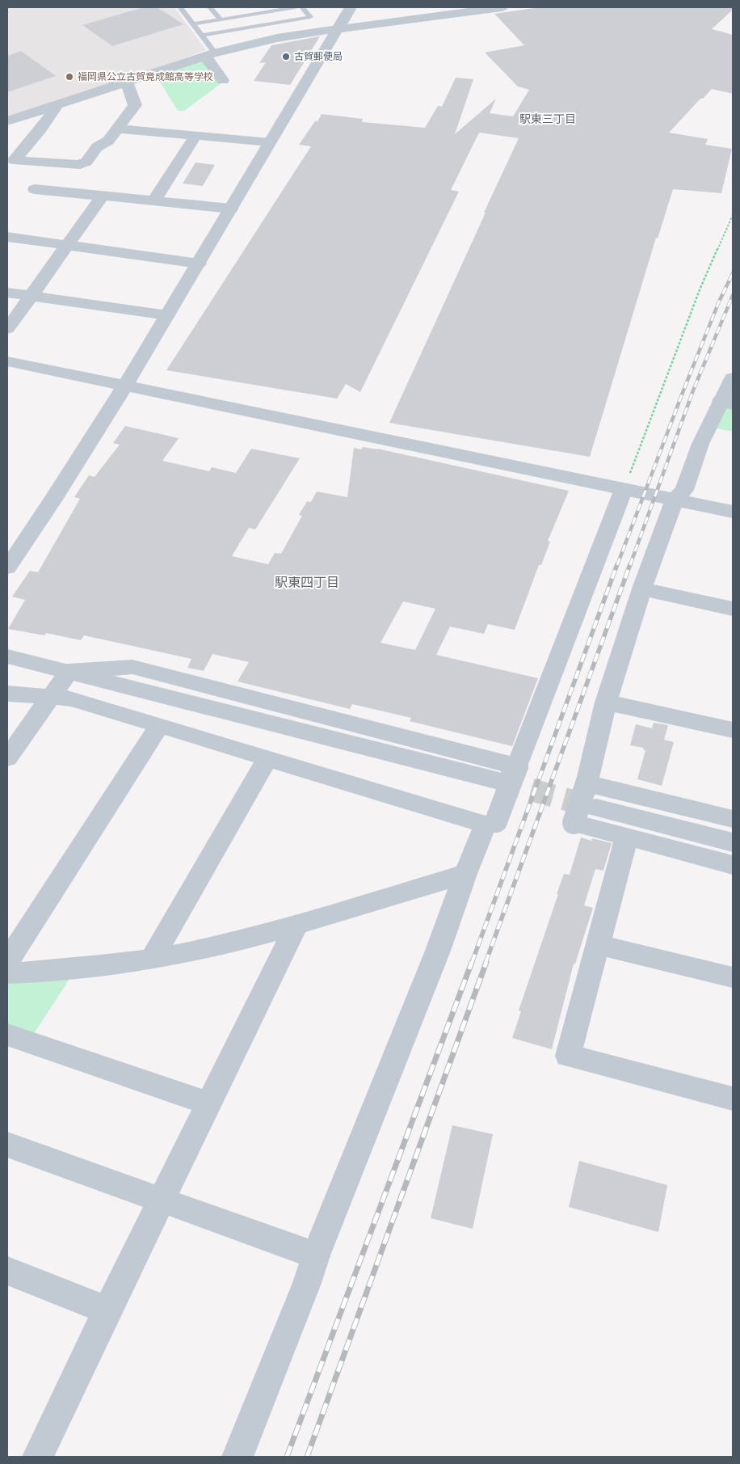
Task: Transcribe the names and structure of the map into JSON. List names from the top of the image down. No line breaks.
{"districts":["駅東三丁目","駅東四丁目"],"places":["古賀郵便局","福岡県公立古賀竟成館高等学校"]}
